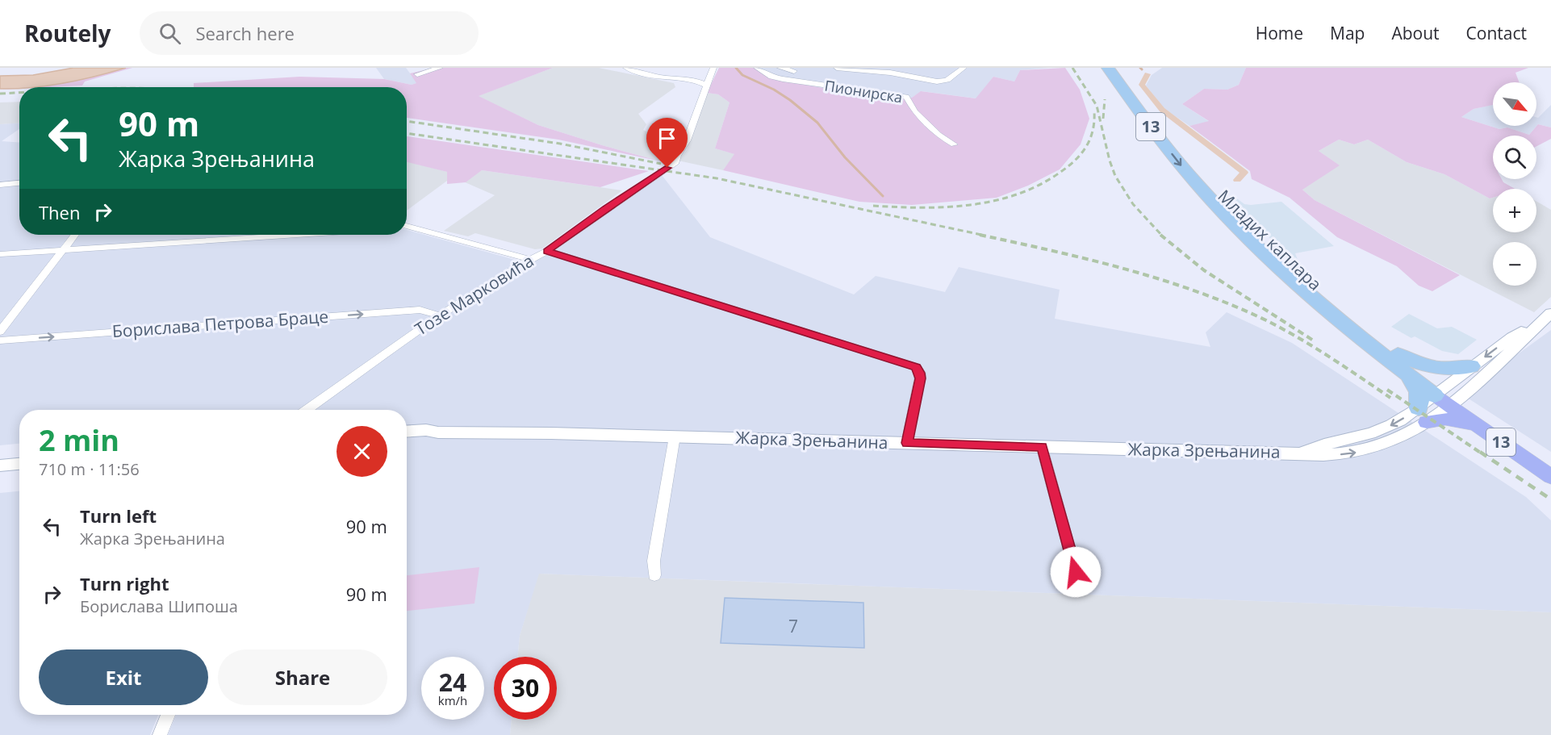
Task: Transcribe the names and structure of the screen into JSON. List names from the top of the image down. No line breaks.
{"streets":{"highway":["13","Младих каплара"],"street":["Пионирска","Тозе Марковића","Борислава Петрова Браце","Жарка Зрењанина"]},"crossings":[["13","Младих каплара"],["13","Жарка Зрењанина"],["Младих каплара","Жарка Зрењанина"],["Тозе Марковића","Борислава Петрова Браце"]],"house_numbers":["7"],"north":"bottom right","page":{"header":"Routely","search":"Search here","nav":["Home","Map","About","Contact"],"map_buttons":["+","−"],"turn":["90 m","Жарка Зрењанина"],"then":"Then","heading":["2 min","710 m · 11:56"],"list":[{"name":"Turn left","note":"Жарка Зрењанина","value":"90 m"},{"name":"Turn right","note":"Борислава Шипоша","value":"90 m"}],"buttons":["Exit","Share"],"speed":"24 km/h","limit":"30"}}
